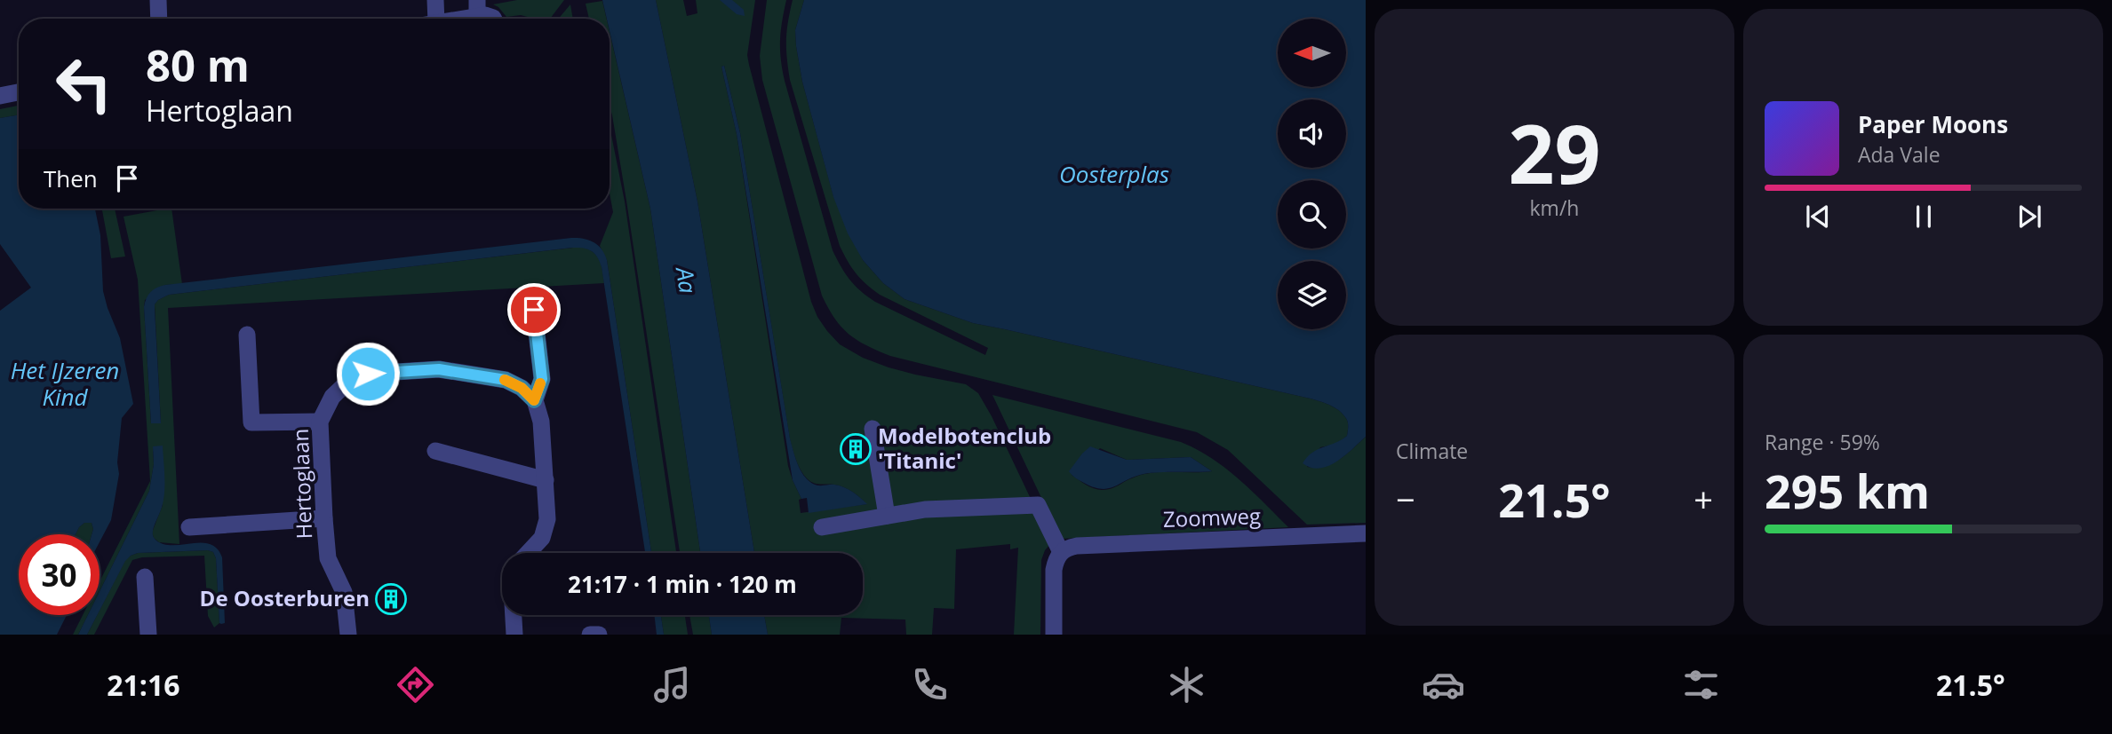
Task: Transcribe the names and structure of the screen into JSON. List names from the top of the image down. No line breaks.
{"streets":{"street":["Hertoglaan","Zoomweg"]},"water":["Oosterplas","Aa","Het IJzeren Kind"],"places":{"building":["Modelbotenclub 'Titanic'","De Oosterburen"]},"north":"left","page":{"tile":[["29","km/h"],"Climate",["Range · 59%","295 km"]],"turn":["80 m","Hertoglaan"],"song":["Paper Moons","Ada Vale"],"then":"Then","heat":["−","21.5°","+"],"limit":"30","trip":"21:17 · 1 min · 120 m","tabs":["21:16","21.5°"]}}
